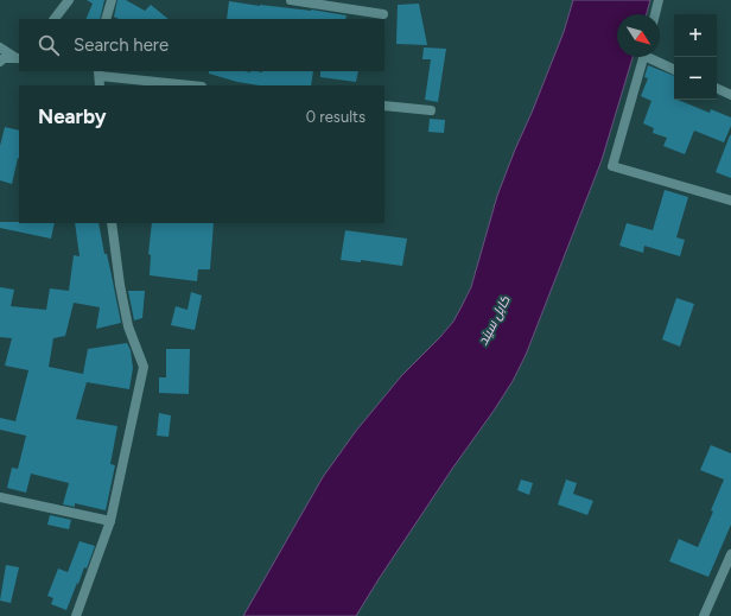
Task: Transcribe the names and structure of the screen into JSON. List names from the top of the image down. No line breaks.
{"water":["کابل سيند"],"north":"bottom right","page":{"map_buttons":["+","−"],"search":"Search here","heading":["Nearby","0 results"]}}
